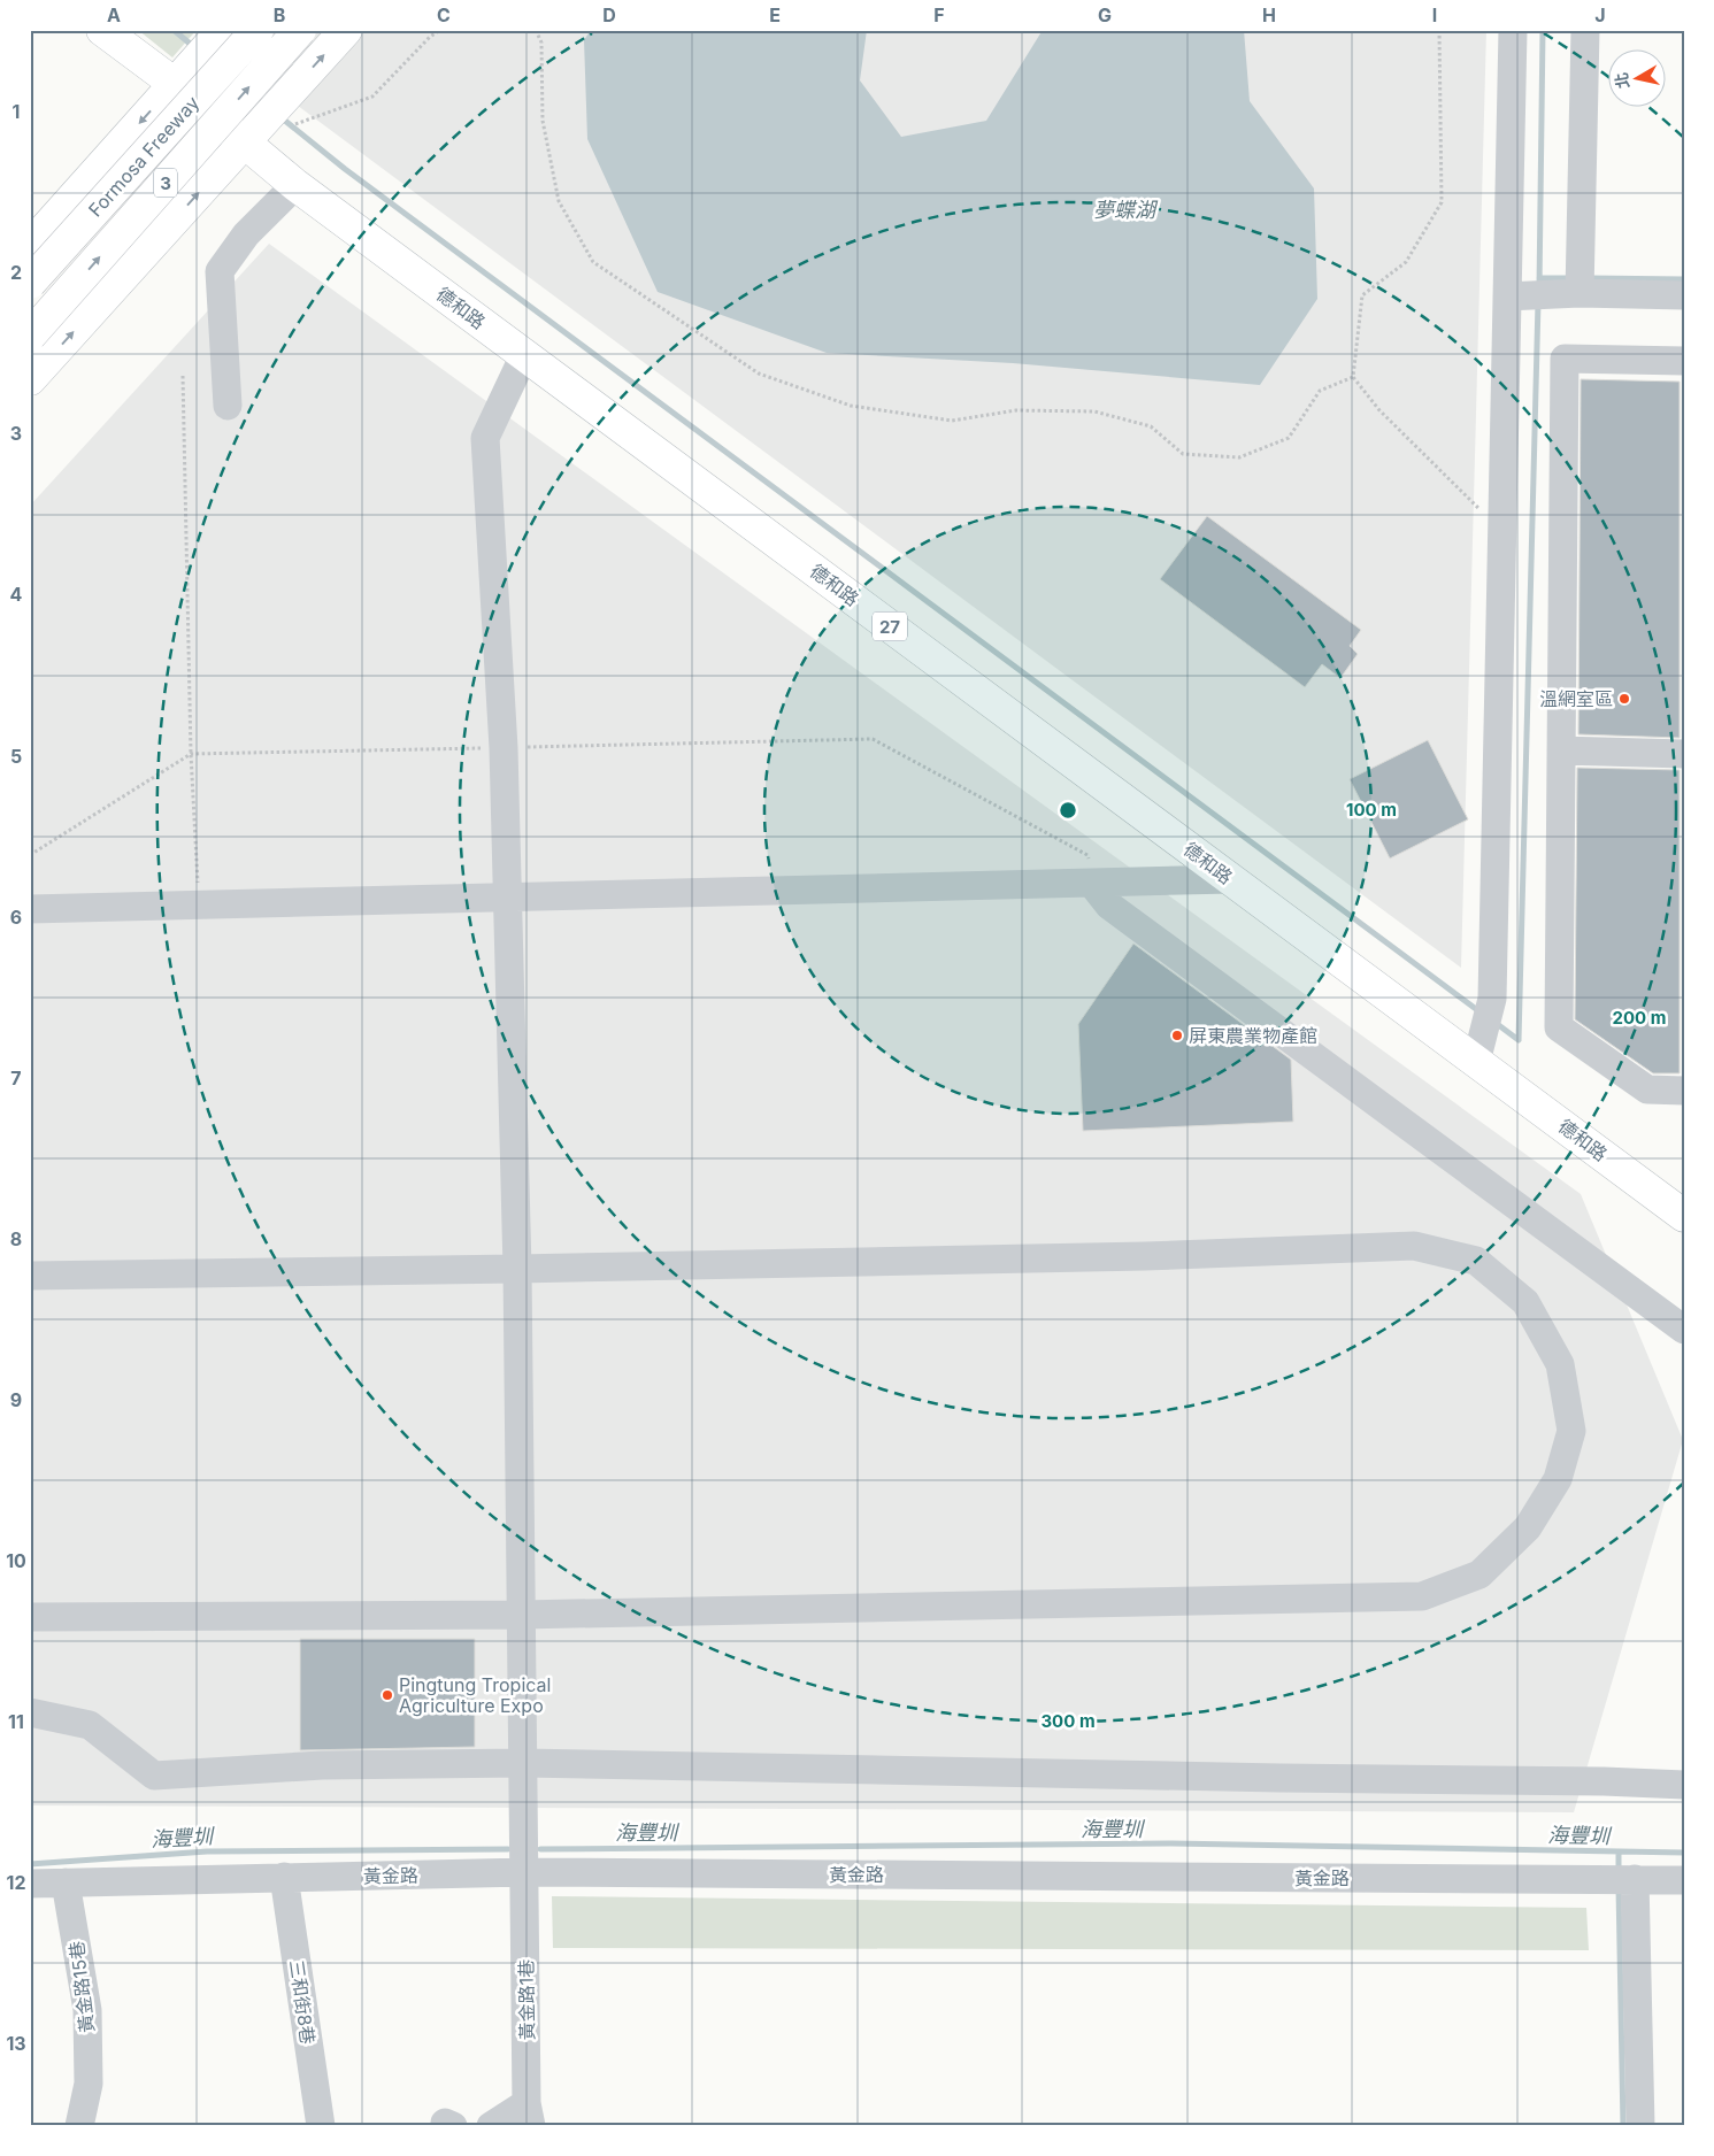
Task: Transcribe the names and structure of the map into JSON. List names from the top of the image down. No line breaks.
{"streets":{"main road":["Formosa Freeway","3","德和路","27"],"street":["黃金路","黃金路15巷","黃金路1巷","三和街8巷"]},"crossings":[["德和路","黃金路1巷"],["黃金路","黃金路15巷"],["黃金路","黃金路1巷"],["黃金路","三和街8巷"]],"water":["夢蝶湖","海豐圳"],"places":["溫網室區","屏東農業物產館","Pingtung Tropical Agriculture Expo"],"north":"left","grid":{"columns":["A","B","C","D","E","F","G","H","I","J"],"rows":["1","2","3","4","5","6","7","8","9","10","11","12","13"]},"rings":["100 m","200 m","300 m"]}
